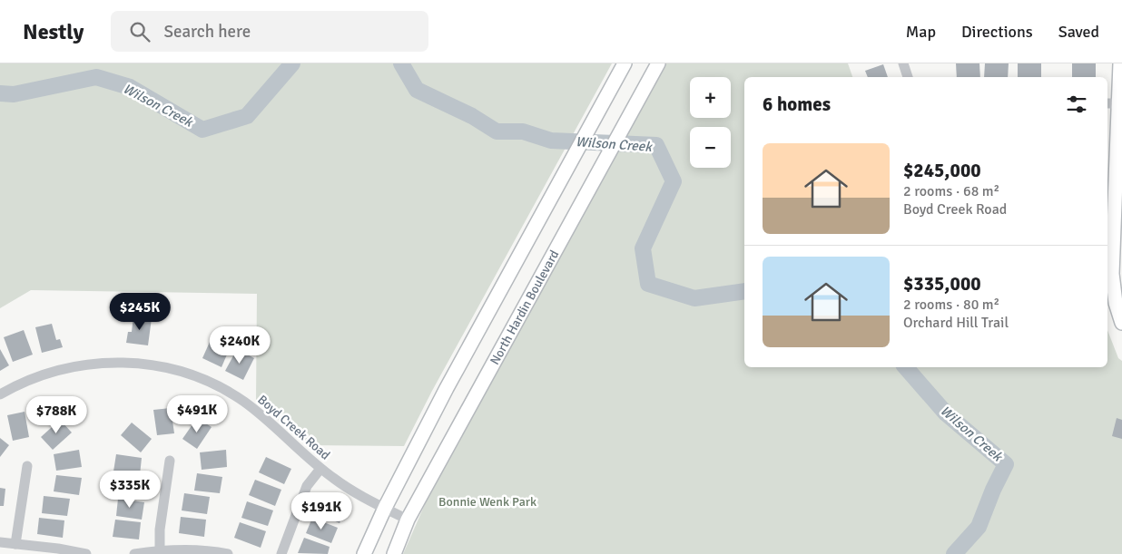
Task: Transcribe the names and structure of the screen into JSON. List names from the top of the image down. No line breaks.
{"streets":{"main road":["North Hardin Boulevard"],"street":["Boyd Creek Road"]},"crossings":[["North Hardin Boulevard","Boyd Creek Road"]],"water":["Wilson Creek"],"parks":["Bonnie Wenk Park"],"page":{"header":"Nestly","search":"Search here","nav":["Map","Directions","Saved"],"map_buttons":["+","−"],"heading":"6 homes","list":[{"name":"$245,000","note":"2 rooms · 68 m² · Boyd Creek Road"},{"name":"$335,000","note":"2 rooms · 80 m² · Orchard Hill Trail"}],"price":["$245K","$240K","$491K","$788K","$335K","$191K"]}}
